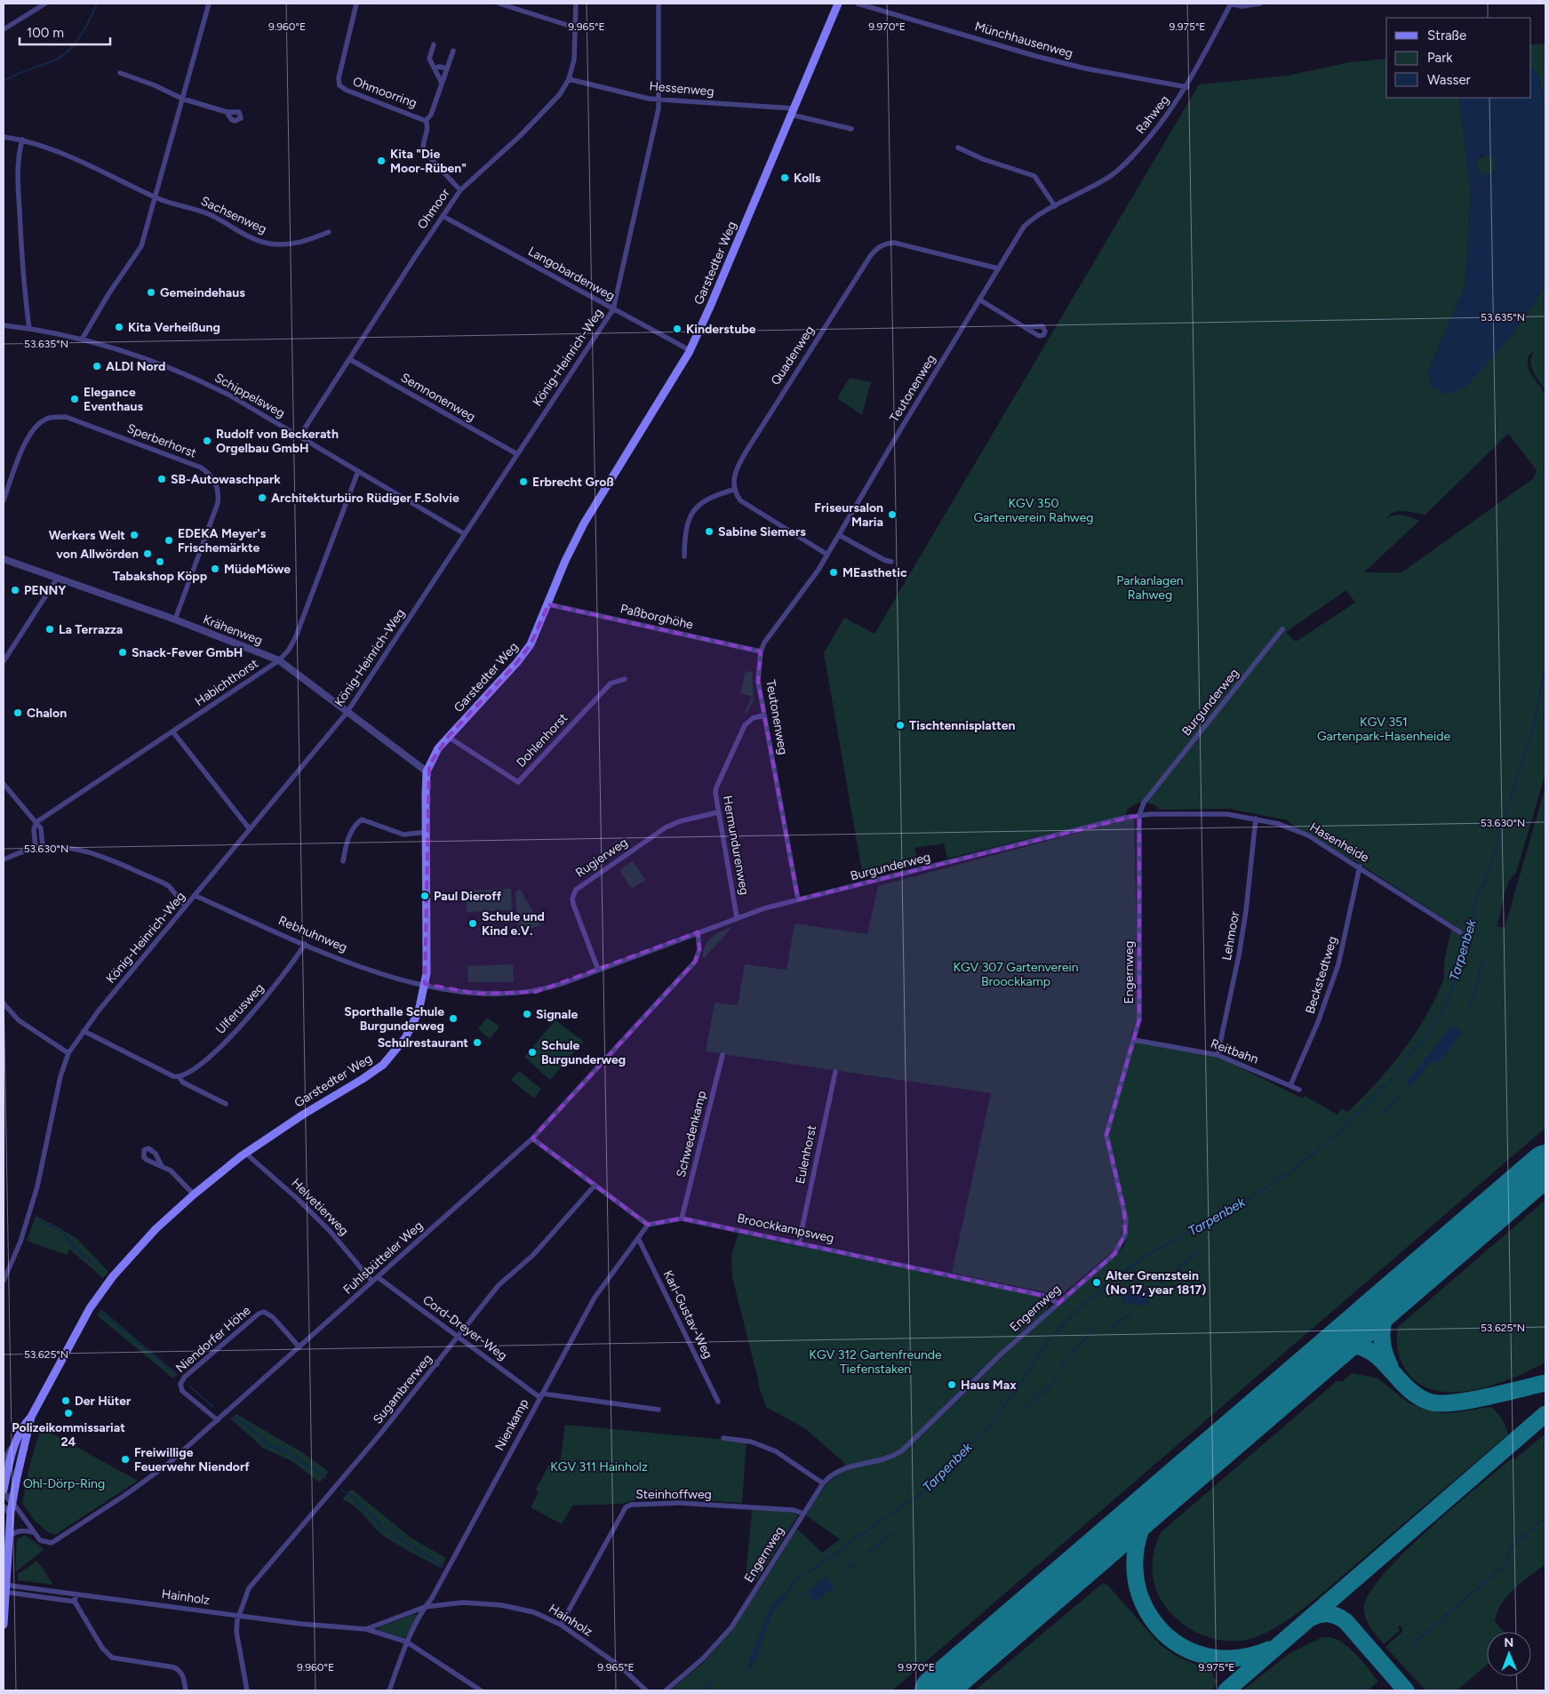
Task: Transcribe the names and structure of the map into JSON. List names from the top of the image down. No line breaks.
{"streets":{"main road":["Garstedter Weg"],"street":["Münchhausenweg","Hessenweg","Ohmoorring","Rahweg","Ohmoor","Sachsenweg","Langobardenweg","Quadenweg","König-Heinrich-Weg","Teutonenweg","Schippelsweg","Semnonenweg","Sperberhorst","Paßborghöhe","Krähenweg","Habichthorst","Burgunderweg","Dohlenhorst","Hasenheide","Hermundurenweg","Rugierweg","Rebhuhnweg","Lehmoor","Engernweg","Beckstedtweg","Ulferusweg","Reitbahn","Schwedenkamp","Eulenhorst","Helvetierweg","Broockkampsweg","Fuhlsbütteler Weg","Karl-Gustav-Weg","Cord-Dreyer-Weg","Niendorfer Höhe","Sugambrerweg","Nienkamp","Steinhoffweg","Hainholz"]},"crossings":[["Münchhausenweg","Rahweg"],["Hessenweg","Ohmoor"],["Hessenweg","Garstedter Weg"],["Hessenweg","König-Heinrich-Weg"],["Ohmoorring","Ohmoor"],["Rahweg","Teutonenweg"],["Ohmoor","Langobardenweg"],["Ohmoor","Schippelsweg"],["Ohmoor","Semnonenweg"],["Garstedter Weg","Langobardenweg"],["Garstedter Weg","Paßborghöhe"],["Garstedter Weg","Krähenweg"],["Garstedter Weg","Burgunderweg"],["Garstedter Weg","Dohlenhorst"],["Garstedter Weg","Rebhuhnweg"],["Garstedter Weg","Helvetierweg"],["Garstedter Weg","Fuhlsbütteler Weg"],["Garstedter Weg","Hainholz"],["Langobardenweg","König-Heinrich-Weg"],["Quadenweg","Teutonenweg"],["König-Heinrich-Weg","Schippelsweg"],["König-Heinrich-Weg","Semnonenweg"],["König-Heinrich-Weg","Krähenweg"],["König-Heinrich-Weg","Rebhuhnweg"],["Teutonenweg","Paßborghöhe"],["Teutonenweg","Burgunderweg"],["Teutonenweg","Hermundurenweg"],["Schippelsweg","Habichthorst"],["Sperberhorst","Krähenweg"],["Krähenweg","Habichthorst"],["Burgunderweg","Hasenheide"],["Burgunderweg","Hermundurenweg"],["Burgunderweg","Rugierweg"],["Burgunderweg","Rebhuhnweg"],["Burgunderweg","Engernweg"],["Burgunderweg","Fuhlsbütteler Weg"],["Hasenheide","Lehmoor"],["Hasenheide","Engernweg"],["Hasenheide","Beckstedtweg"],["Hermundurenweg","Rugierweg"],["Rebhuhnweg","Ulferusweg"],["Lehmoor","Reitbahn"],["Engernweg","Reitbahn"],["Engernweg","Broockkampsweg"],["Engernweg","Steinhoffweg"],["Beckstedtweg","Reitbahn"],["Schwedenkamp","Broockkampsweg"],["Eulenhorst","Broockkampsweg"],["Helvetierweg","Fuhlsbütteler Weg"],["Broockkampsweg","Nienkamp"],["Fuhlsbütteler Weg","Cord-Dreyer-Weg"],["Fuhlsbütteler Weg","Niendorfer Höhe"],["Karl-Gustav-Weg","Nienkamp"],["Cord-Dreyer-Weg","Sugambrerweg"],["Cord-Dreyer-Weg","Nienkamp"],["Sugambrerweg","Hainholz"],["Nienkamp","Hainholz"],["Steinhoffweg","Hainholz"]],"water":["Tarpenbek"],"parks":["KGV 350 Gartenverein Rahweg","Parkanlagen Rahweg","KGV 351 Gartenpark-Hasenheide","KGV 307 Gartenverein Broockkamp","KGV 312 Gartenfreunde Tiefenstaken","KGV 311 Hainholz","Ohl-Dörp-Ring"],"places":["Kita \"Die Moor-Rüben\"","Kolls","Gemeindehaus","Kita Verheißung","Kinderstube","ALDI Nord","Elegance Eventhaus","Rudolf von Beckerath Orgelbau GmbH","SB-Autowaschpark","Erbrecht Groß","Architekturbüro Rüdiger F.Solvie","Friseursalon Maria","Sabine Siemers","Werkers Welt","EDEKA Meyer's Frischemärkte","von Allwörden","Tabakshop Köpp","MüdeMöwe","MEasthetic","PENNY","La Terrazza","Snack-Fever GmbH","Chalon","Tischtennisplatten","Paul Dieroff","Schule und Kind e.V.","Signale","Sporthalle Schule Burgunderweg","Schulrestaurant","Schule Burgunderweg","Alter Grenzstein (No 17, year 1817)","Haus Max","Der Hüter","Polizeikommissariat 24","Freiwillige Feuerwehr Niendorf"],"legend":["Straße","Park","Wasser"],"scale_bar":"100 m","north":"top","coordinates":["9.960°E","9.965°E","9.970°E","9.975°E","53.635°N","53.630°N","53.625°N"]}
